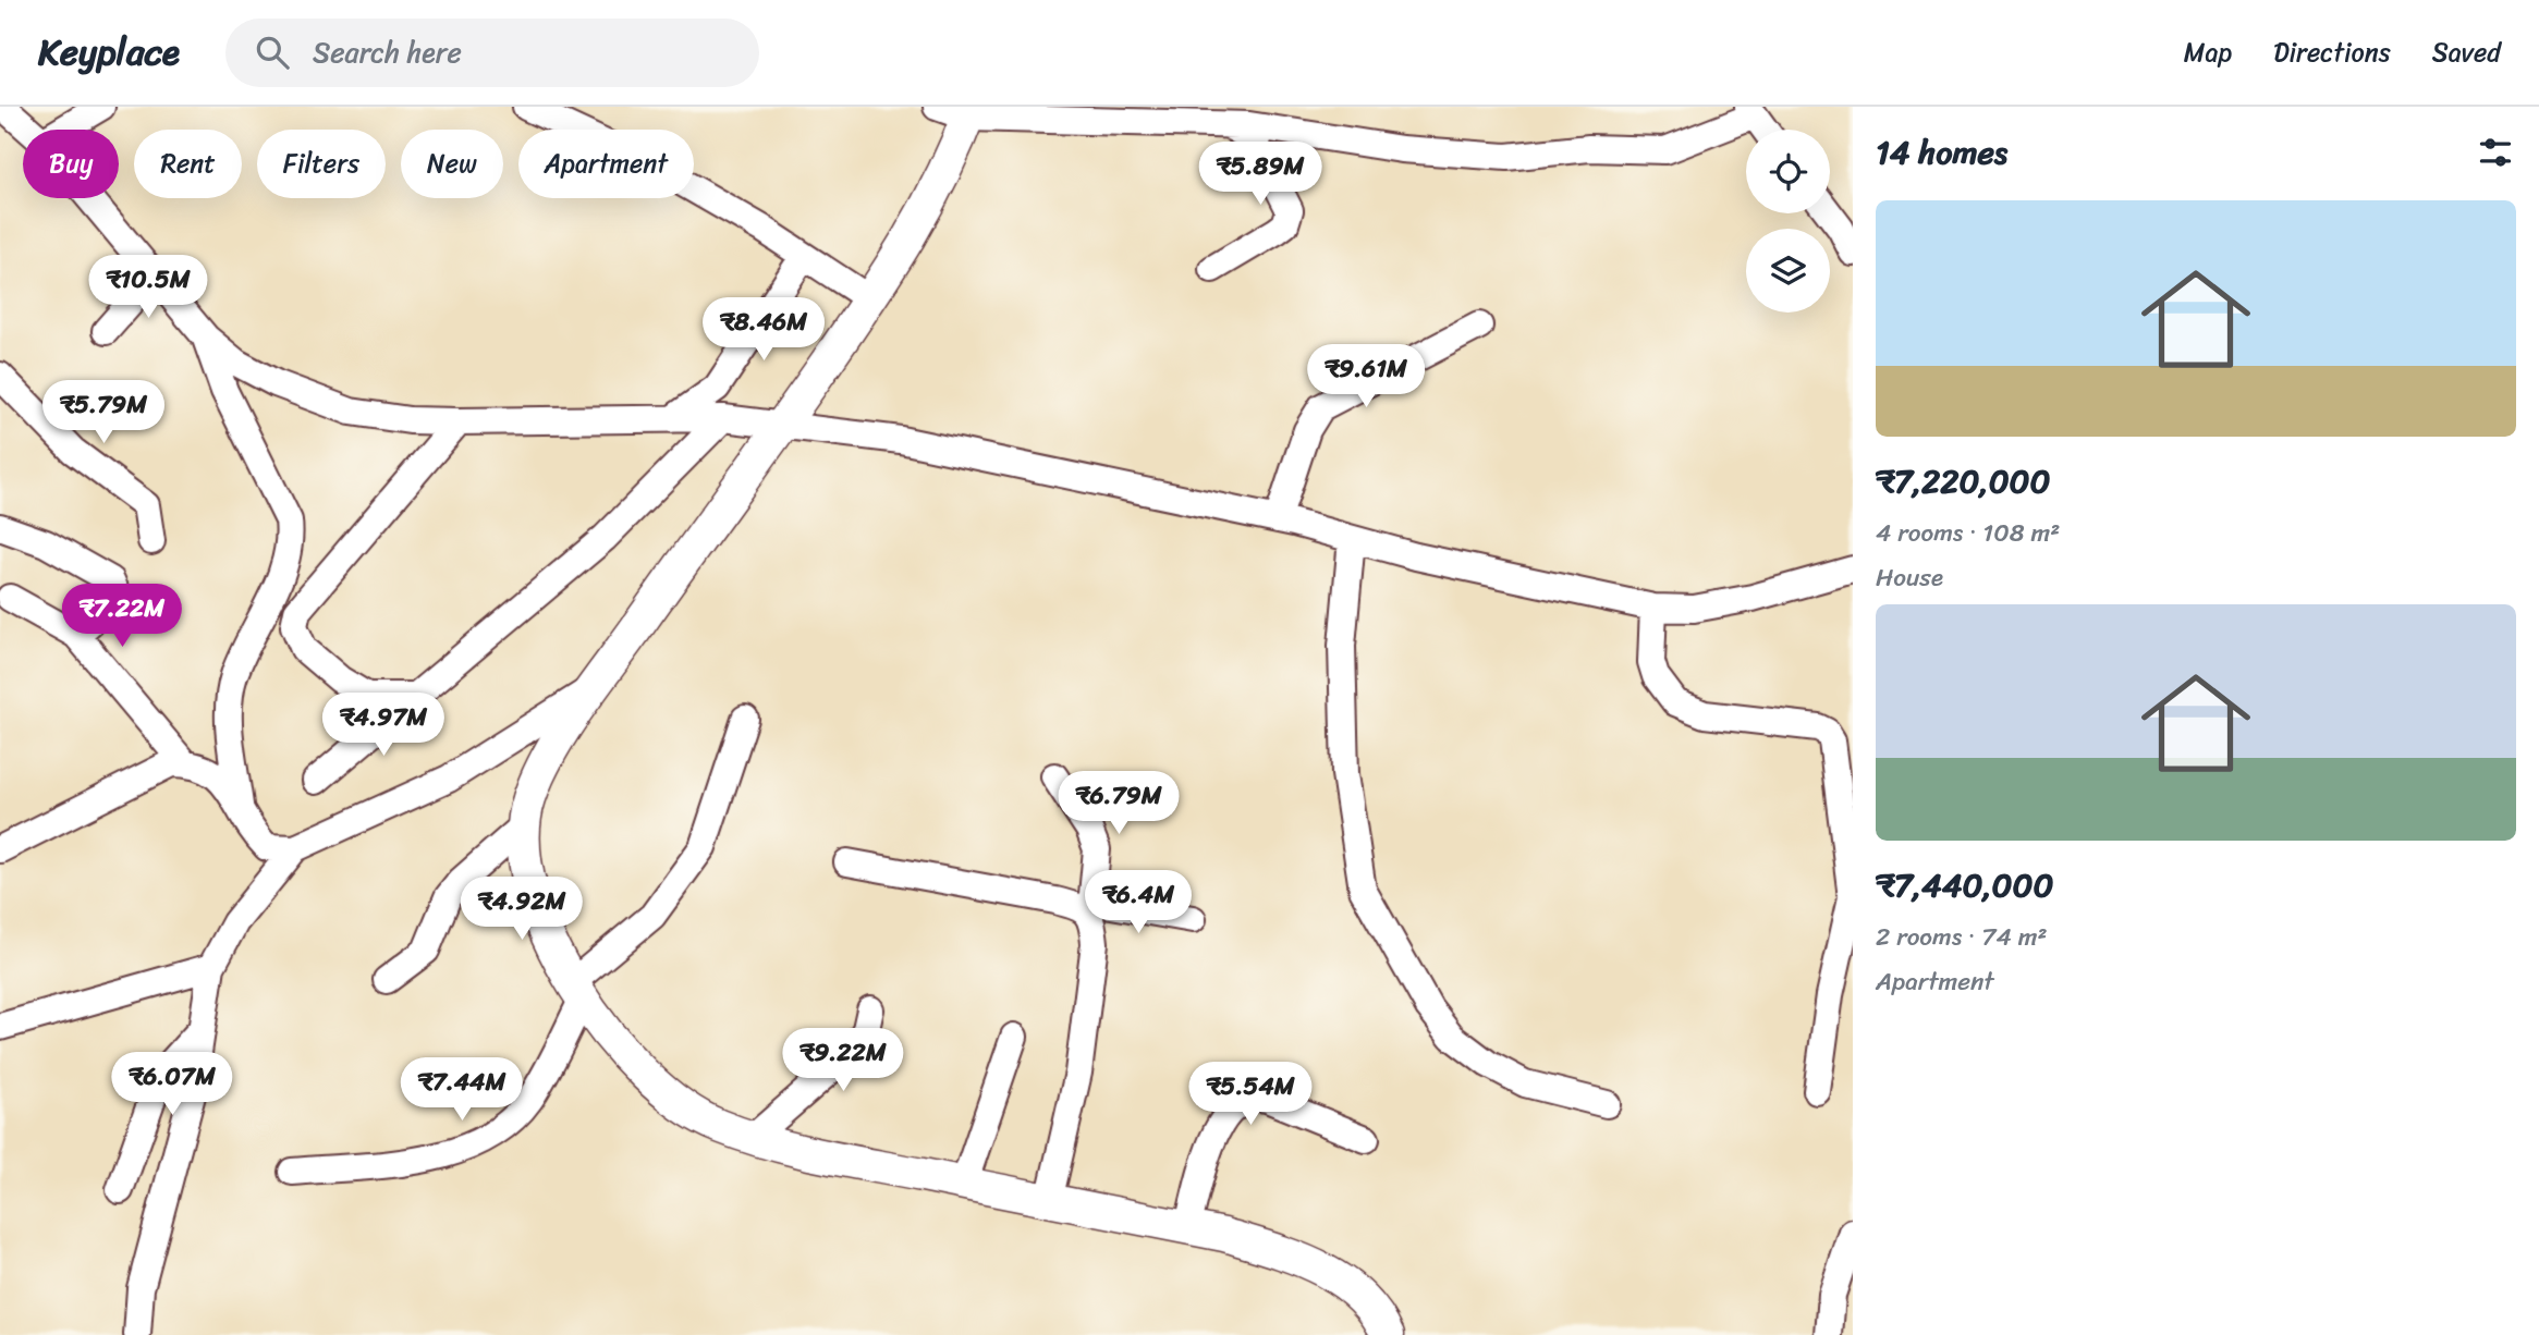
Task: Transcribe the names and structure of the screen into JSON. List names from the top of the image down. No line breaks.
{"page":{"header":"Keyplace","search":"Search here","nav":["Map","Directions","Saved"],"heading":"14 homes","chip":["Buy","Rent","Filters","New","Apartment"],"price":["₹5.89M","₹10.5M","₹8.46M","₹9.61M","₹5.79M","₹7.22M","₹4.97M","₹6.79M","₹6.4M","₹4.92M","₹9.22M","₹6.07M","₹7.44M","₹5.54M"],"list":[{"name":"₹7,220,000","note":"4 rooms · 108 m² · House"},{"name":"₹7,440,000","note":"2 rooms · 74 m² · Apartment"}]}}
